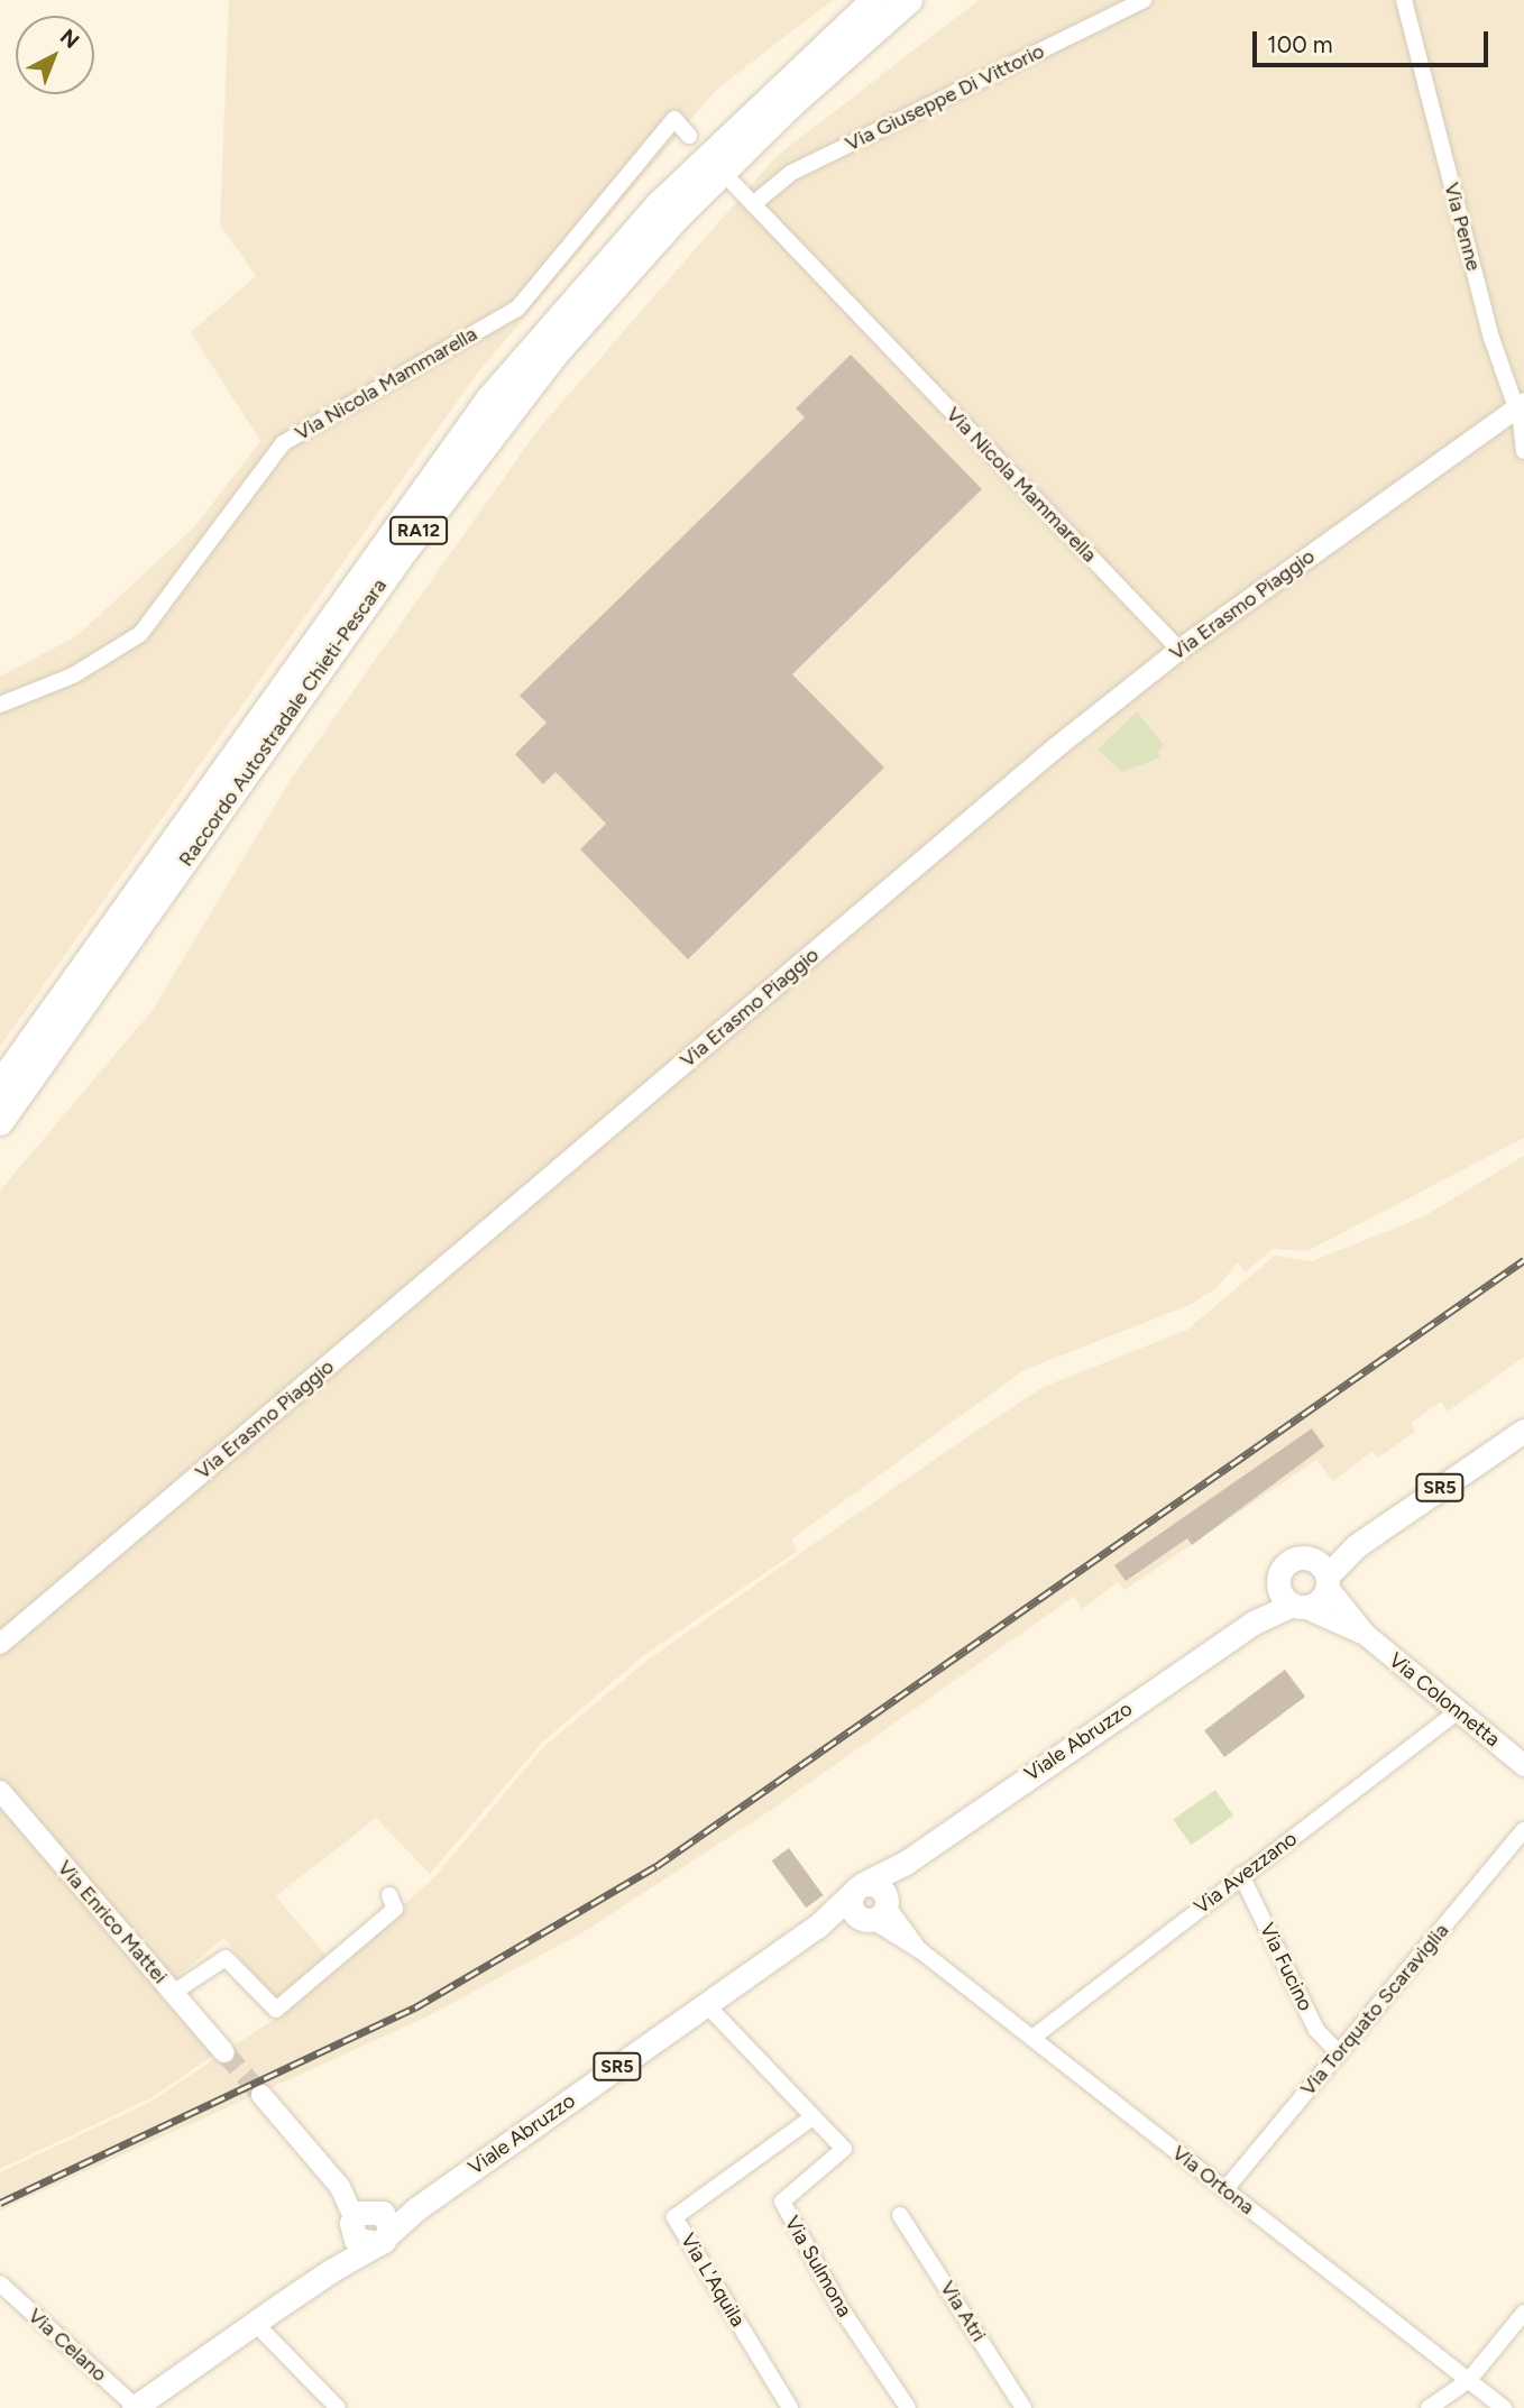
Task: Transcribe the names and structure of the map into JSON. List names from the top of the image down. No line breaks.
{"streets":{"highway":["RA12","Raccordo Autostradale Chieti-Pescara"],"main road":["SR5","Via Colonnetta","Viale Abruzzo"],"street":["Via Giuseppe Di Vittorio","Via Penne","Via Nicola Mammarella","Via Erasmo Piaggio","Via Avezzano","Via Enrico Mattei","Via Fucino","Via Torquato Scaraviglia","Via Ortona","Via Sulmona","Via L'Aquila","Via Atri","Via Celano"]},"crossings":[["Via Giuseppe Di Vittorio","Via Nicola Mammarella"],["Via Penne","Via Erasmo Piaggio"],["Via Nicola Mammarella","Via Erasmo Piaggio"],["SR5","Viale Abruzzo"],["Via Colonnetta","Via Avezzano"],["Viale Abruzzo","Via Ortona"],["Viale Abruzzo","Via Sulmona"],["Viale Abruzzo","Via Celano"],["Via Avezzano","Via Fucino"],["Via Avezzano","Via Ortona"],["Via Fucino","Via Torquato Scaraviglia"],["Via Torquato Scaraviglia","Via Ortona"],["Via Sulmona","Via L'Aquila"]],"scale_bar":"100 m","north":"top right"}
